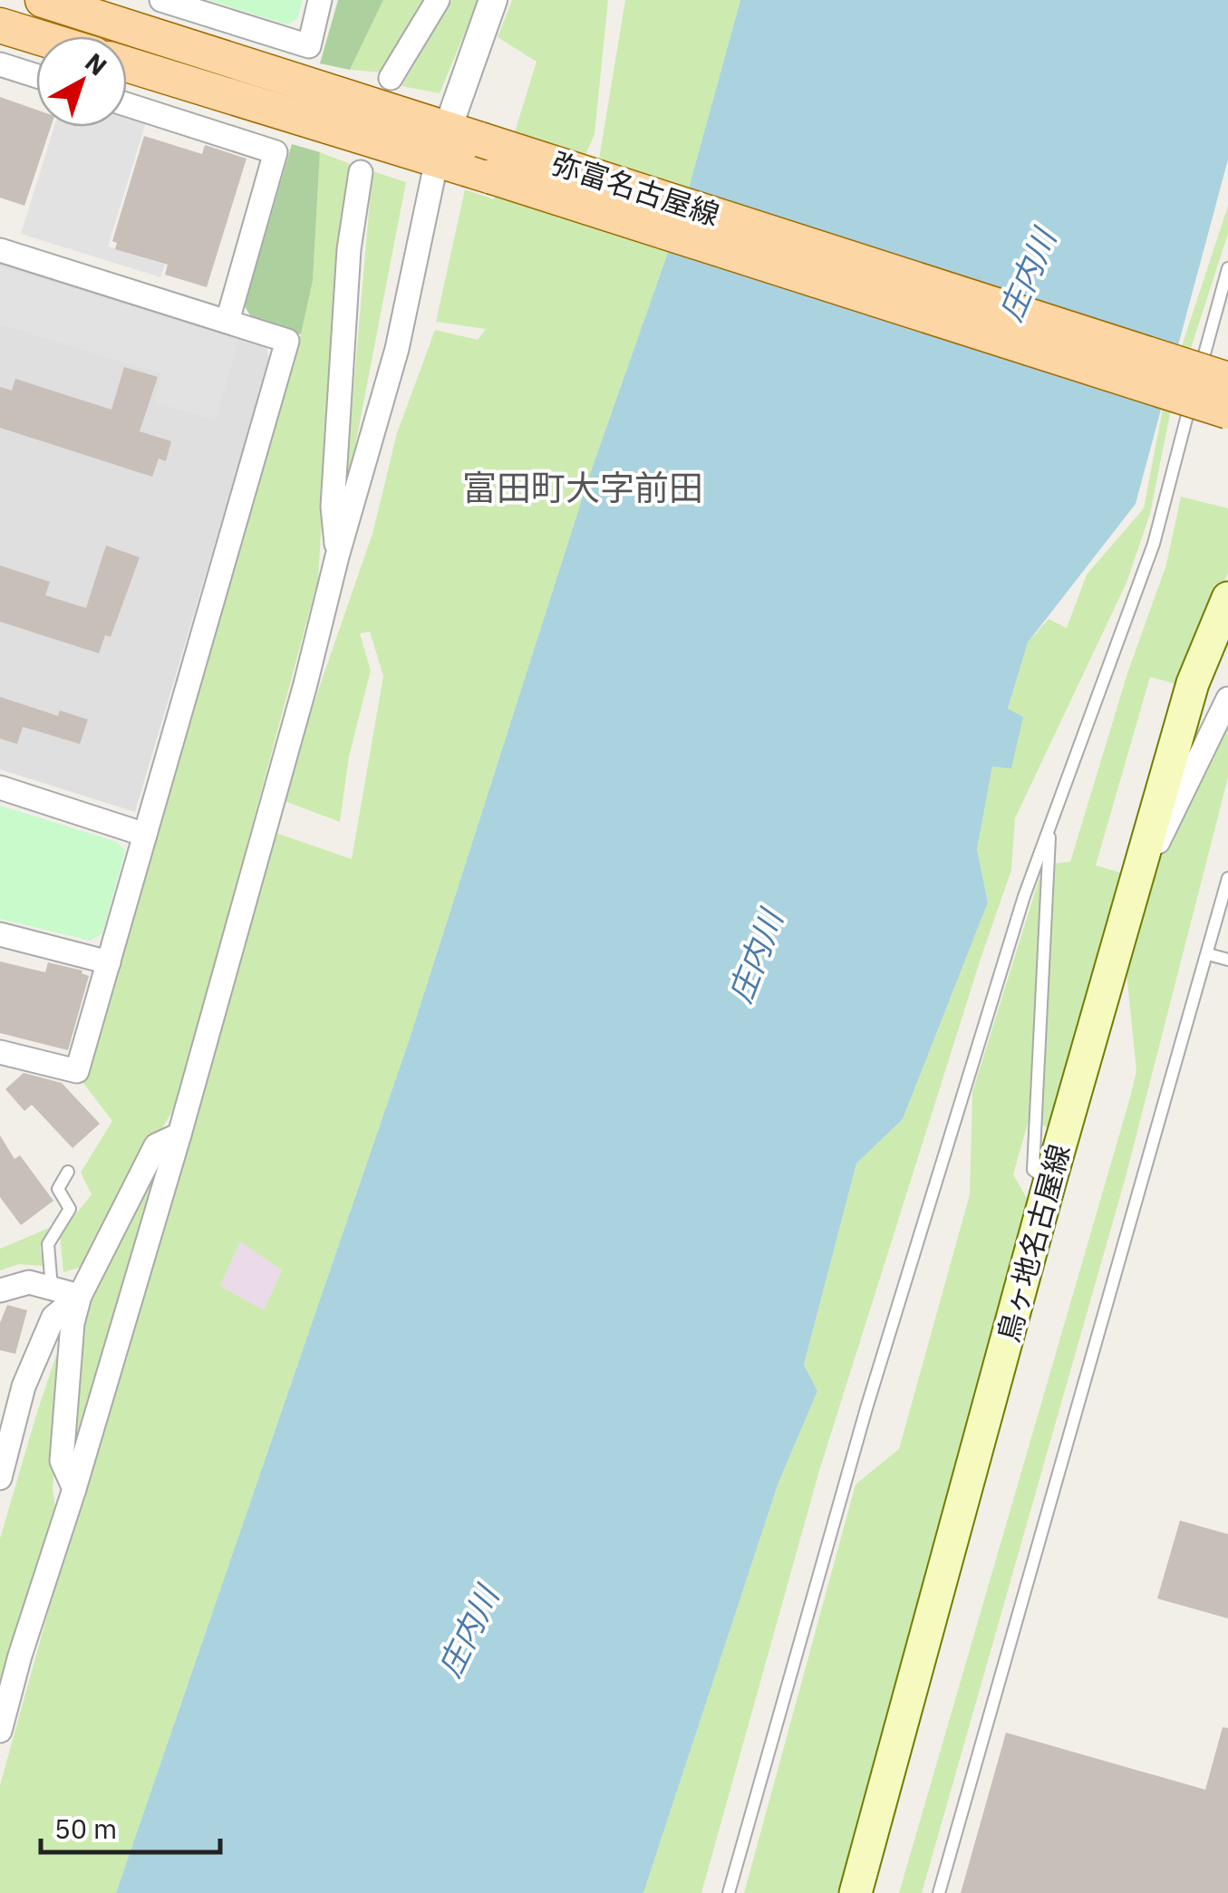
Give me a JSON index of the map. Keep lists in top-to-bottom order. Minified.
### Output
{"streets":{"main road":["弥富名古屋線","鳥ヶ地名古屋線"]},"districts":["富田町大字前田"],"water":["庄内川"],"scale_bar":"50 m","north":"top right"}
